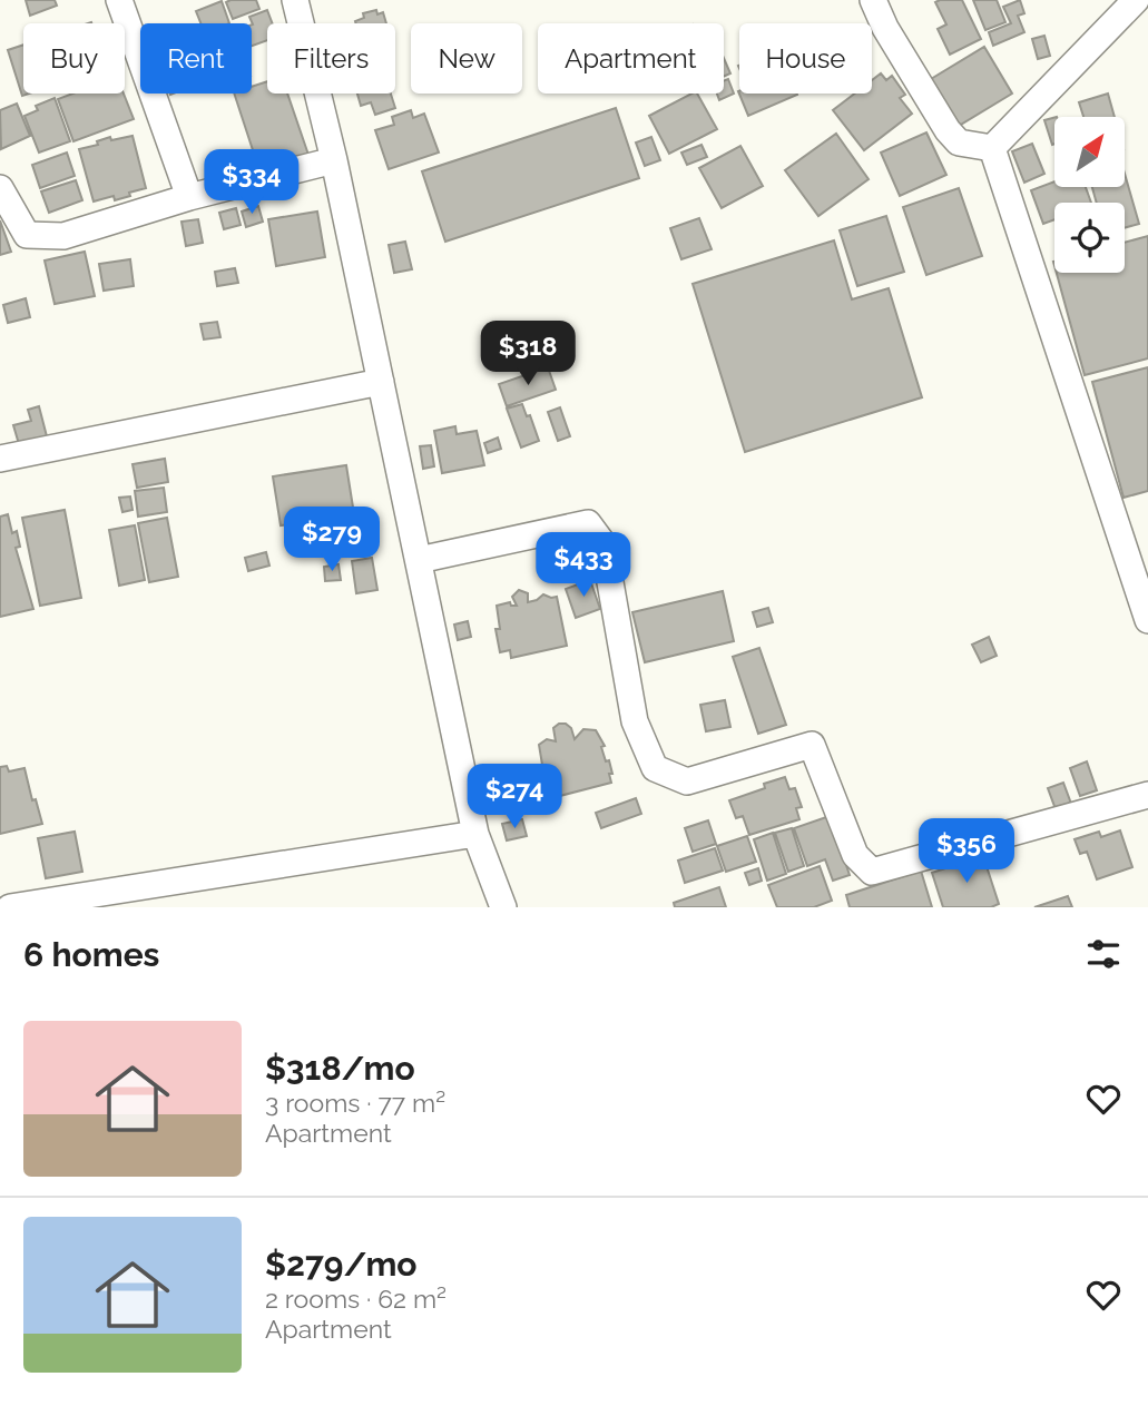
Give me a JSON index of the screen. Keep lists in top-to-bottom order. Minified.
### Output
{"north":"top right","page":{"chip":["Buy","Rent","Filters","New","Apartment","House"],"price":["$334","$318","$279","$433","$274","$356"],"heading":"6 homes","list":[{"name":"$318/mo","note":"3 rooms · 77 m² · Apartment"},{"name":"$279/mo","note":"2 rooms · 62 m² · Apartment"}]}}
